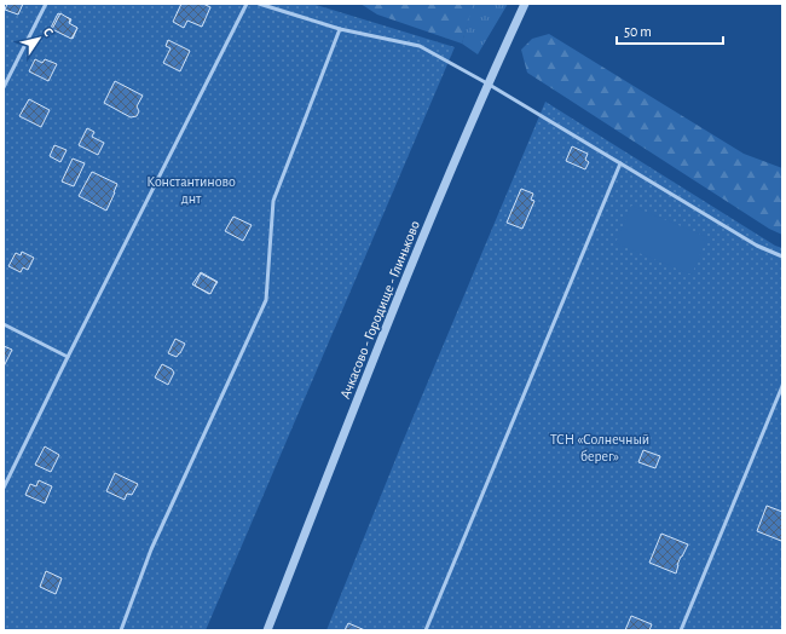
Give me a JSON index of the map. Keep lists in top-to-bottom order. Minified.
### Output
{"streets":{"street":["Ачкасово - Городище - Глиньково"]},"parks":["Константиново днт","ТСН «Солнечный берег»"],"scale_bar":"50 m","north":"top right"}
